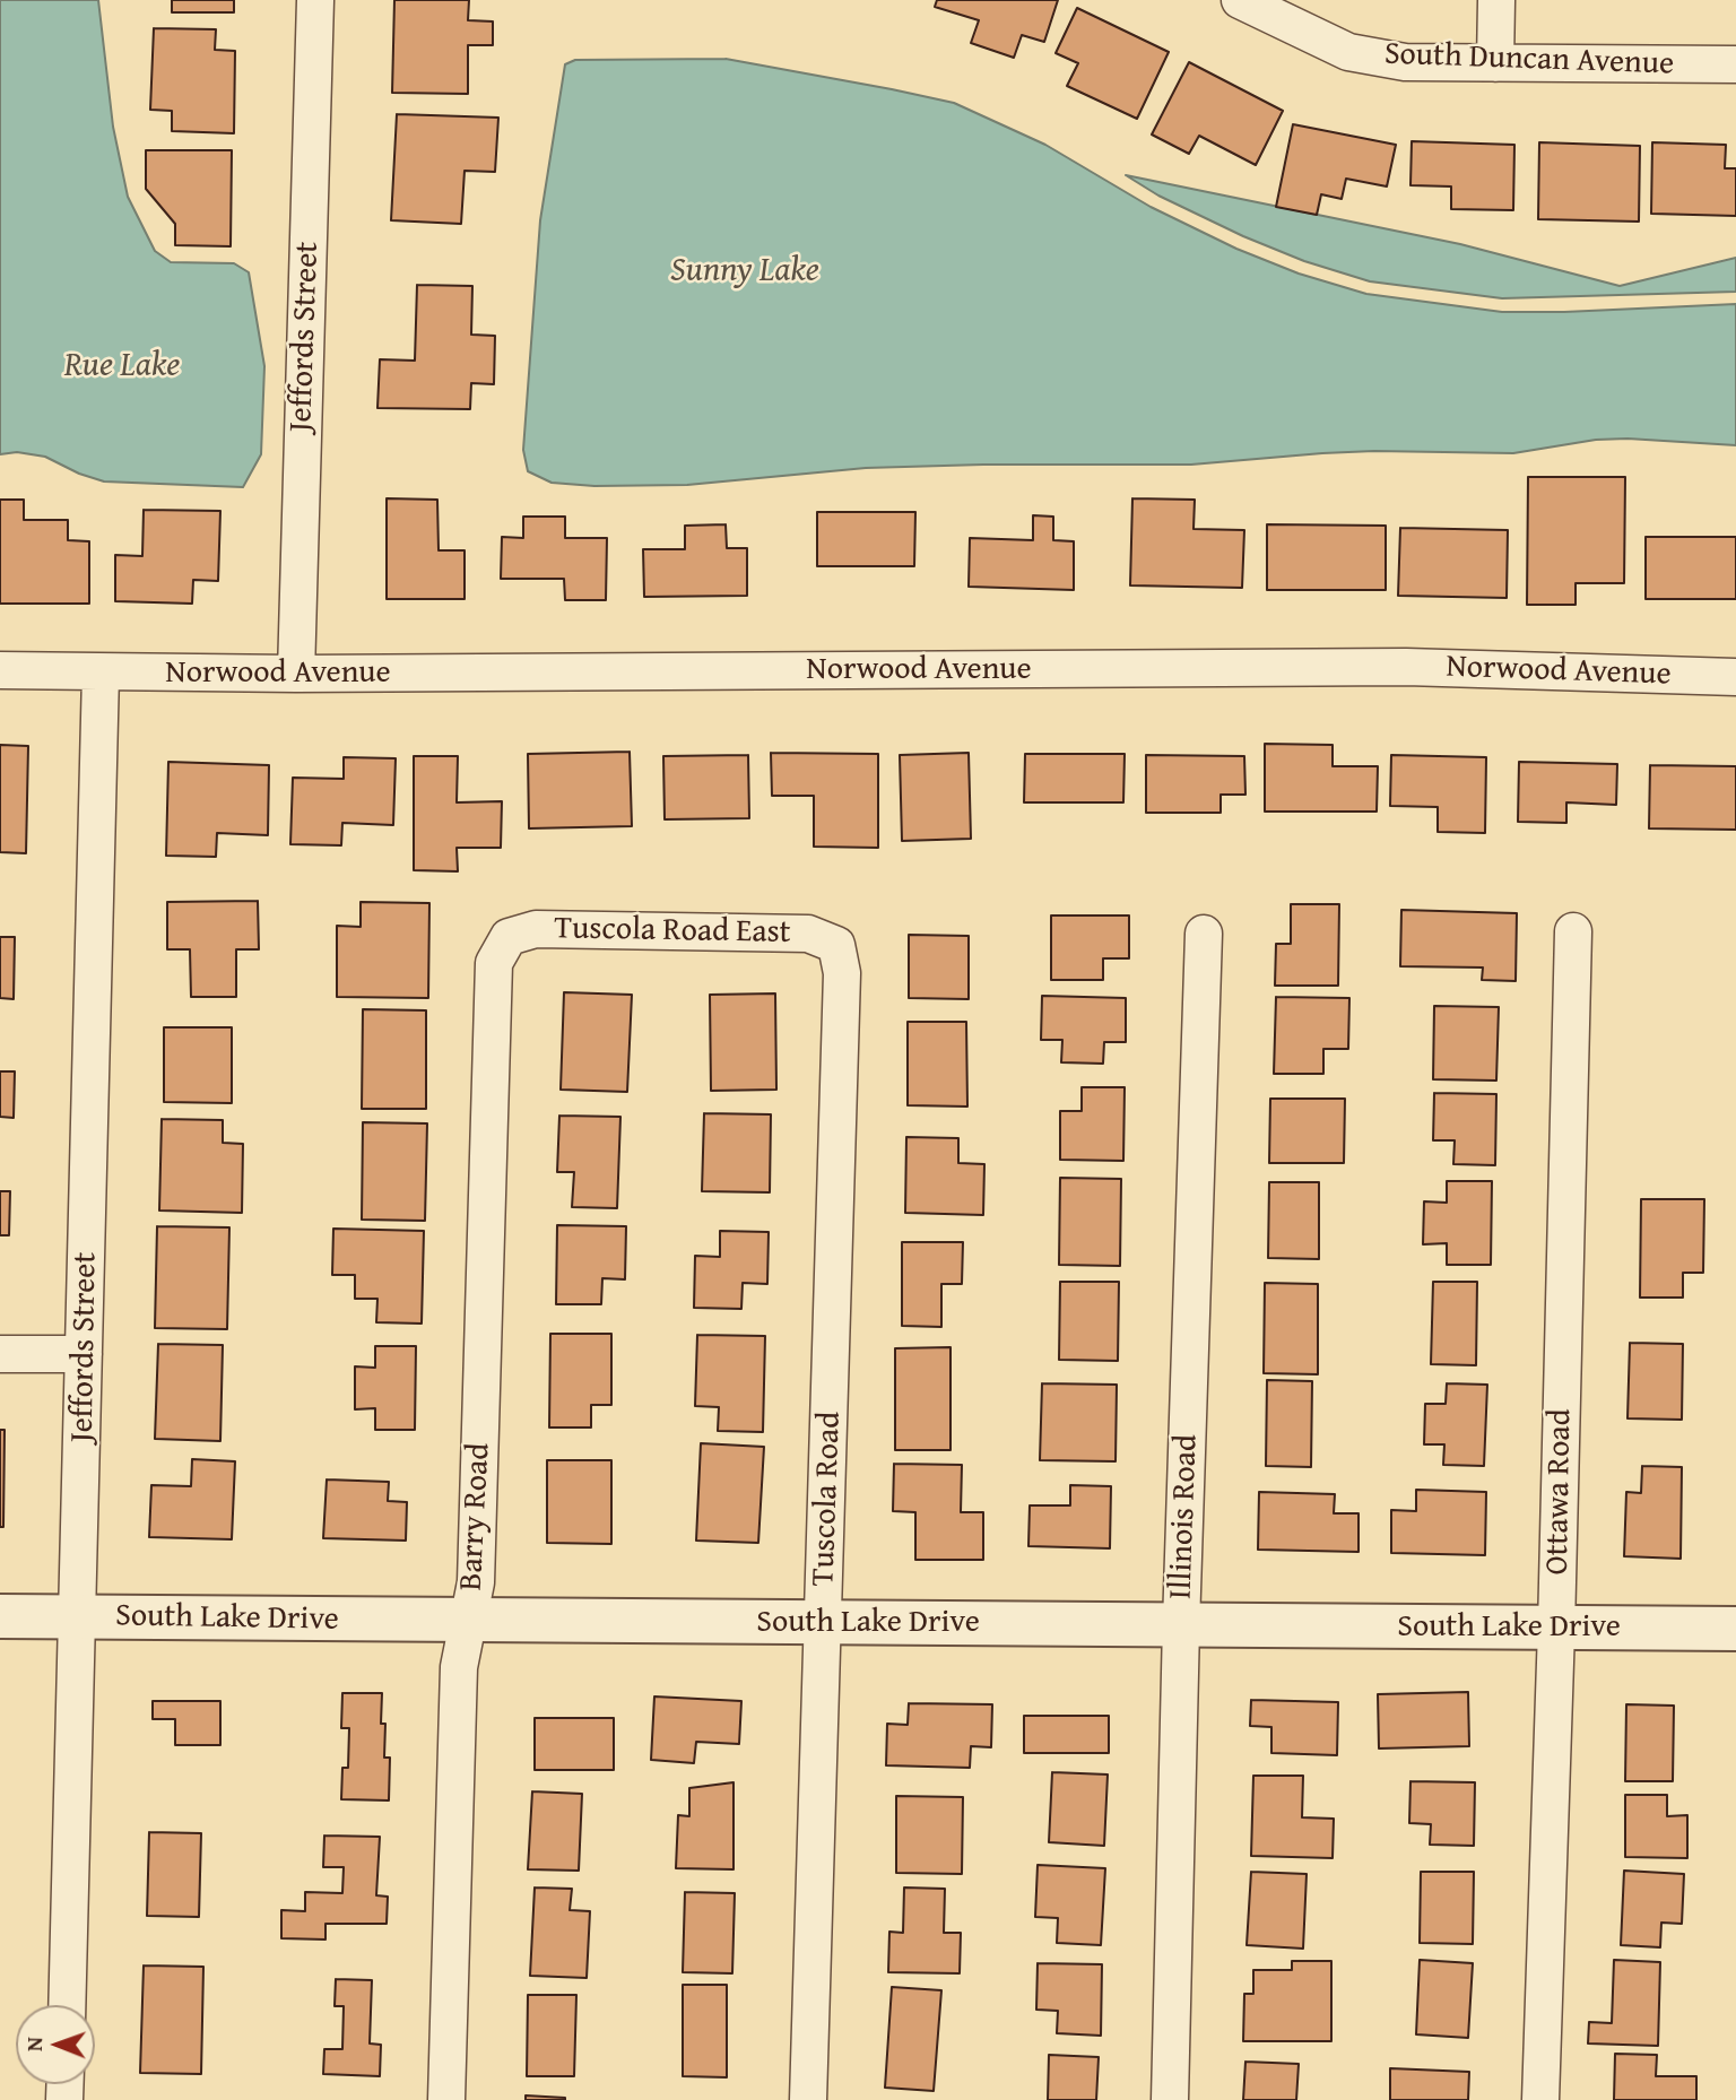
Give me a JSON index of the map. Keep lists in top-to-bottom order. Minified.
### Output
{"streets":{"street":["South Duncan Avenue","Jeffords Street","Norwood Avenue","Tuscola Road East","Ottawa Road","Tuscola Road","Barry Road","Illinois Road","South Lake Drive"]},"crossings":[["Jeffords Street","Norwood Avenue"],["Jeffords Street","South Lake Drive"],["Tuscola Road East","Tuscola Road"],["Tuscola Road East","Barry Road"],["Ottawa Road","South Lake Drive"],["Tuscola Road","South Lake Drive"],["Barry Road","South Lake Drive"],["Illinois Road","South Lake Drive"]],"water":["Sunny Lake","Rue Lake"],"north":"left"}
